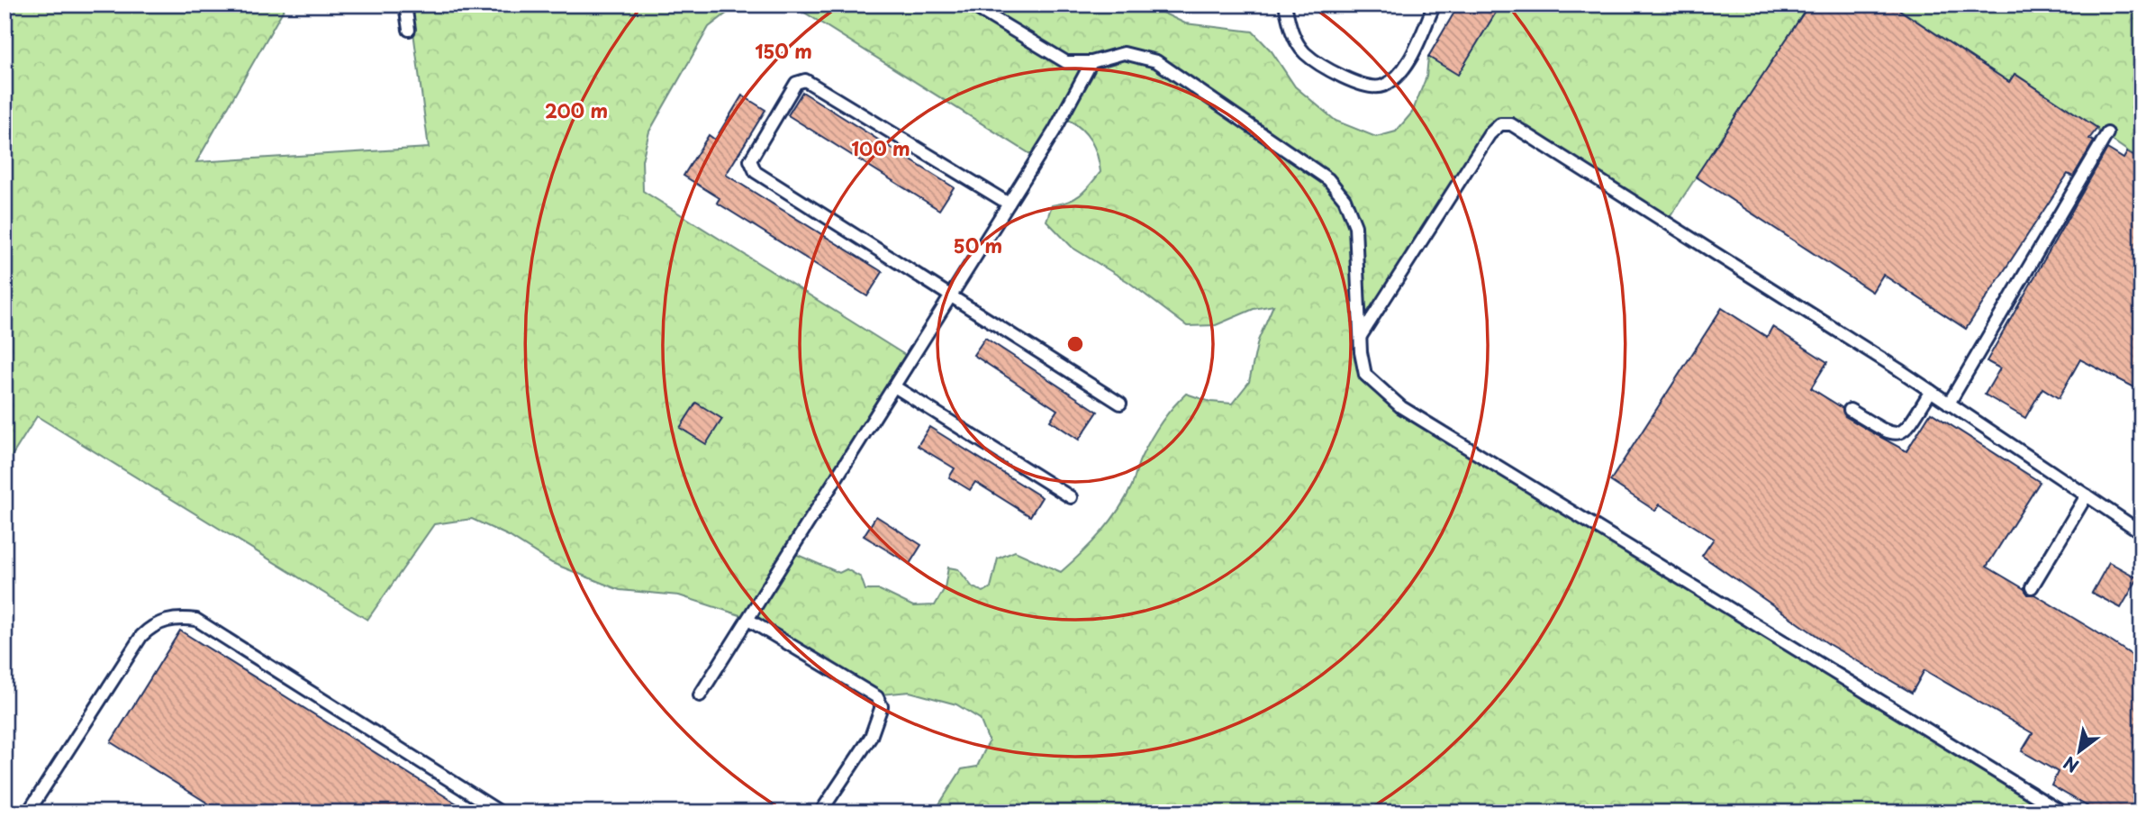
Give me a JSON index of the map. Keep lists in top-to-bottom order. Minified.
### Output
{"north":"bottom left","rings":["150 m","200 m","100 m","50 m"]}
